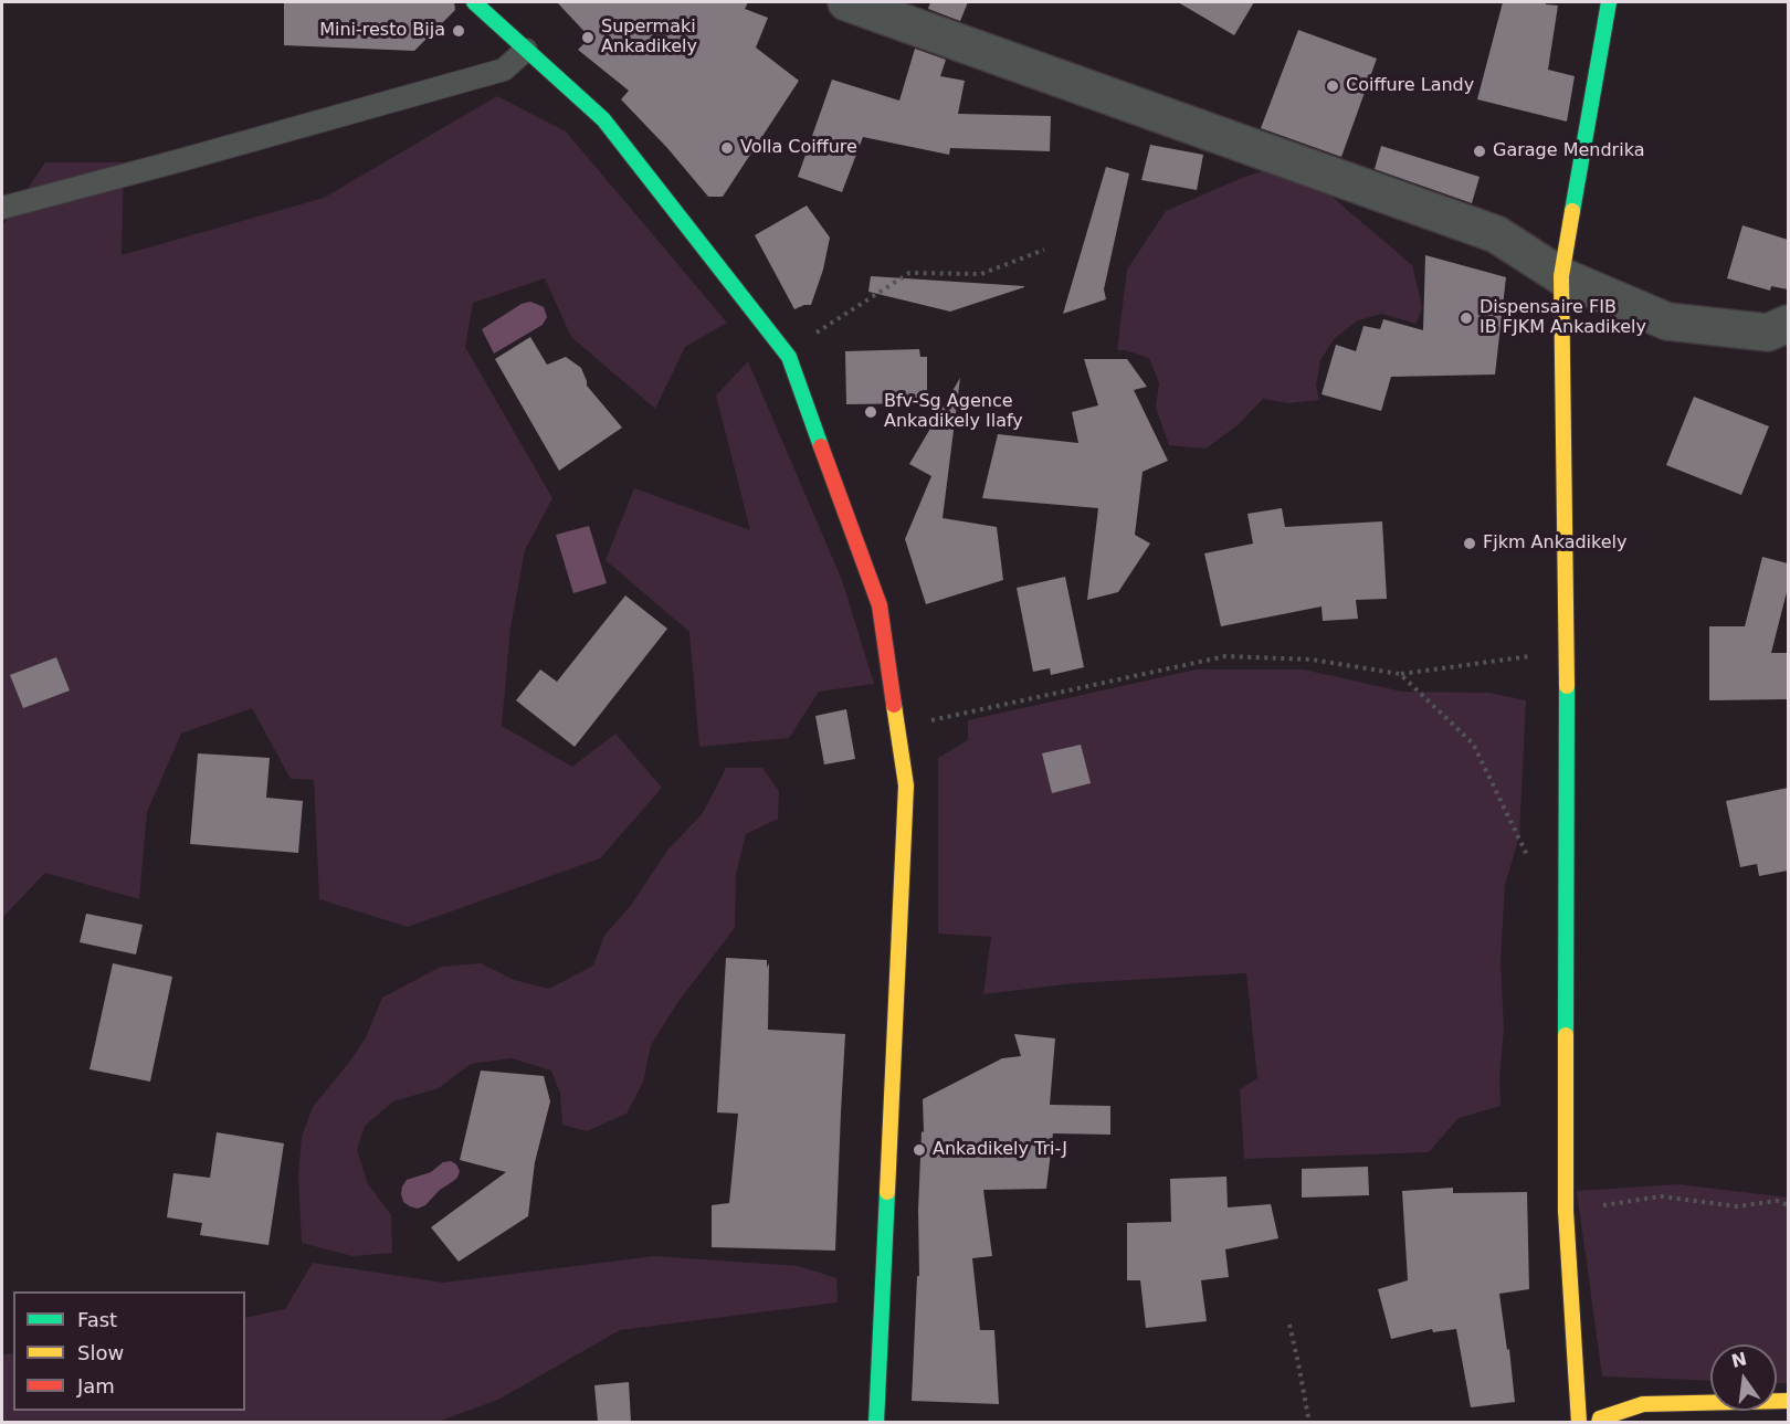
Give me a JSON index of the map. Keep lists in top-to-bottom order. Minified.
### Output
{"places":["Mini-resto Bija","Supermaki Ankadikely","Coiffure Landy","Volla Coiffure","Garage Mendrika","Dispensaire FIB IB FJKM Ankadikely","Bfv-Sg Agence Ankadikely Ilafy","Fjkm Ankadikely","Ankadikely Tri-J"],"legend":["Fast","Slow","Jam"],"north":"top"}
